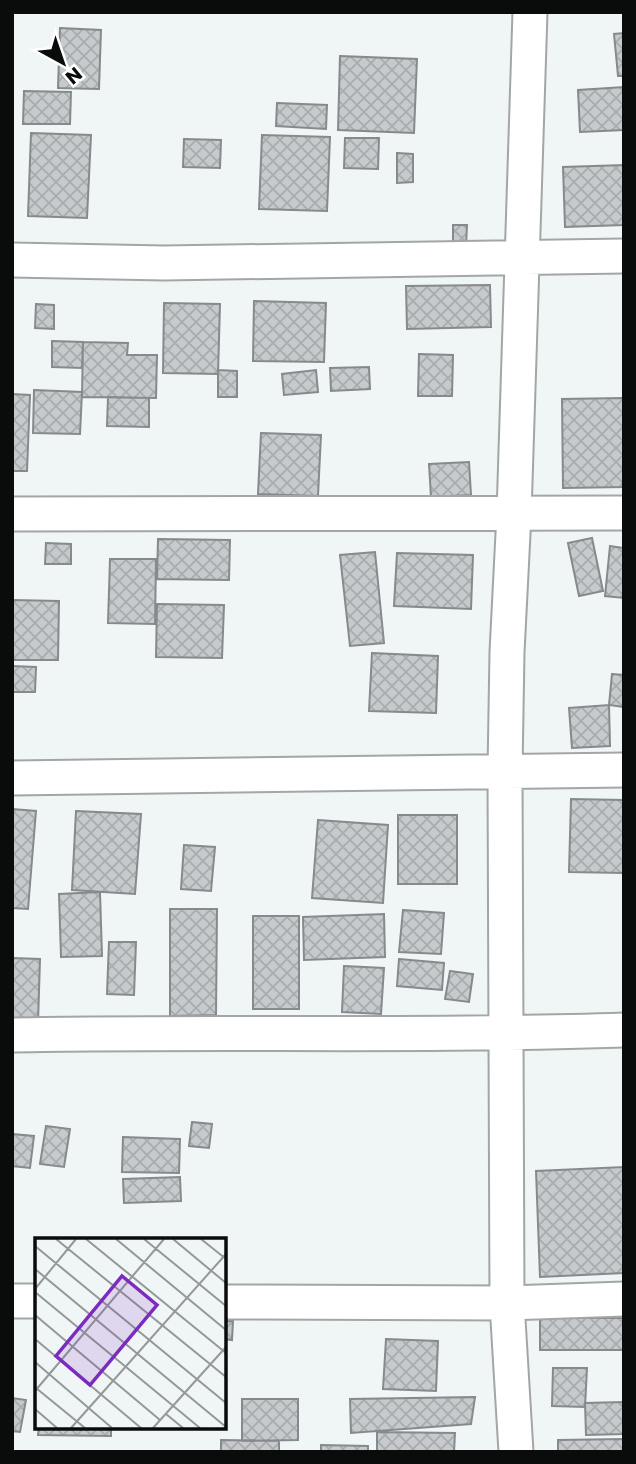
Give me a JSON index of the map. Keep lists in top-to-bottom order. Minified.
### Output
{"north":"bottom right"}
